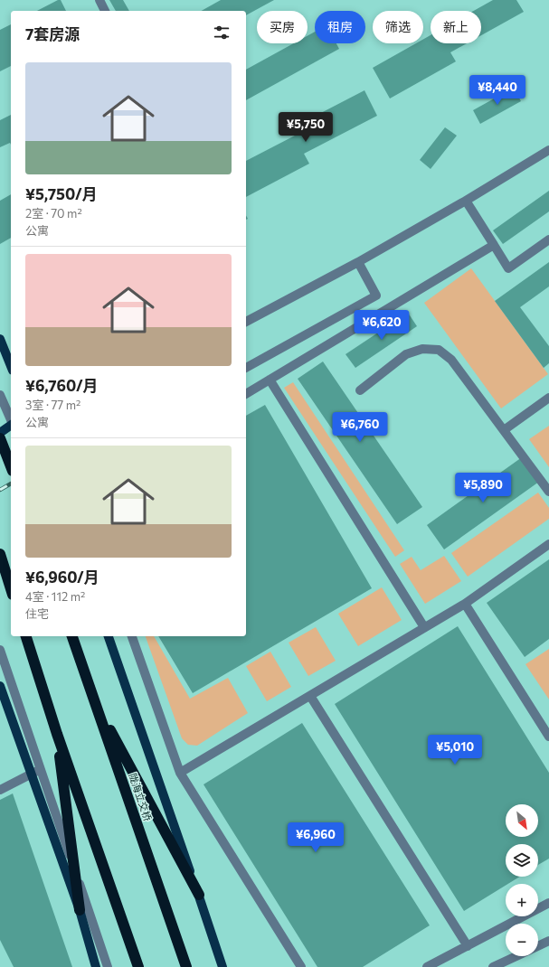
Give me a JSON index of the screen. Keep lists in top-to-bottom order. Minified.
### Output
{"streets":{"highway":["陇海立交桥"]},"north":"bottom right","page":{"chip":["买房","租房","筛选","新上"],"heading":"7套房源","list":[{"name":"¥5,750/月","note":"2室 · 70 m² · 公寓"},{"name":"¥6,760/月","note":"3室 · 77 m² · 公寓"},{"name":"¥6,960/月","note":"4室 · 112 m² · 住宅"}],"price":["¥8,440","¥5,750","¥6,620","¥6,760","¥5,890","¥5,010","¥6,960"],"map_buttons":["+","−"]}}
